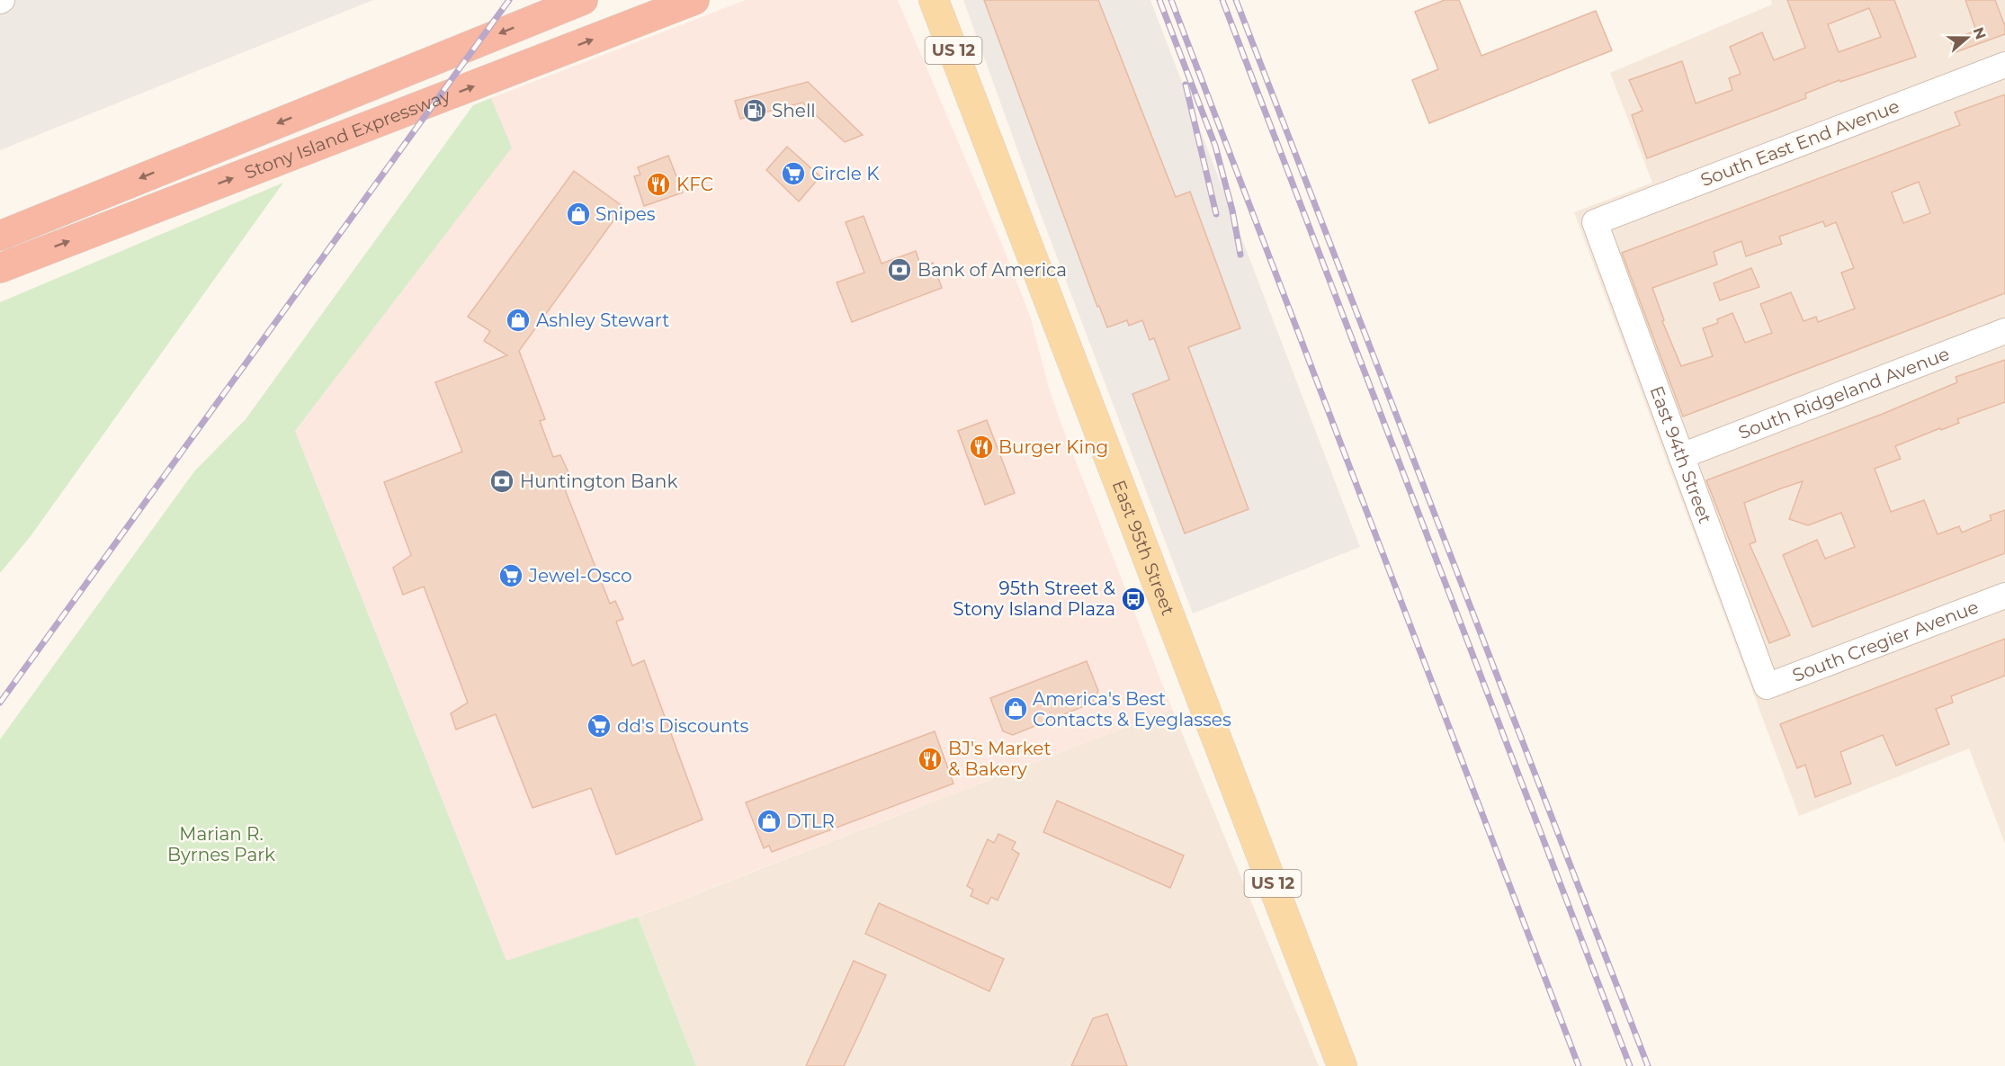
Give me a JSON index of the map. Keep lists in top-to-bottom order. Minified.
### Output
{"streets":{"highway":["Stony Island Expressway"],"main road":["US 12","East 95th Street"],"street":["South East End Avenue","South Ridgeland Avenue","East 94th Street","South Cregier Avenue"]},"crossings":[["South East End Avenue","East 94th Street"],["South Ridgeland Avenue","East 94th Street"],["East 94th Street","South Cregier Avenue"]],"parks":["Marian R. Byrnes Park"],"places":{"fuel station":["Shell"],"supermarket":["Circle K","Jewel-Osco","dd's Discounts"],"restaurant":["KFC","Burger King","BJ's Market & Bakery"],"shop":["Snipes","Ashley Stewart","America's Best Contacts & Eyeglasses","DTLR"],"bank":["Bank of America","Huntington Bank"],"bus stop":["95th Street & Stony Island Plaza"]},"north":"right"}
